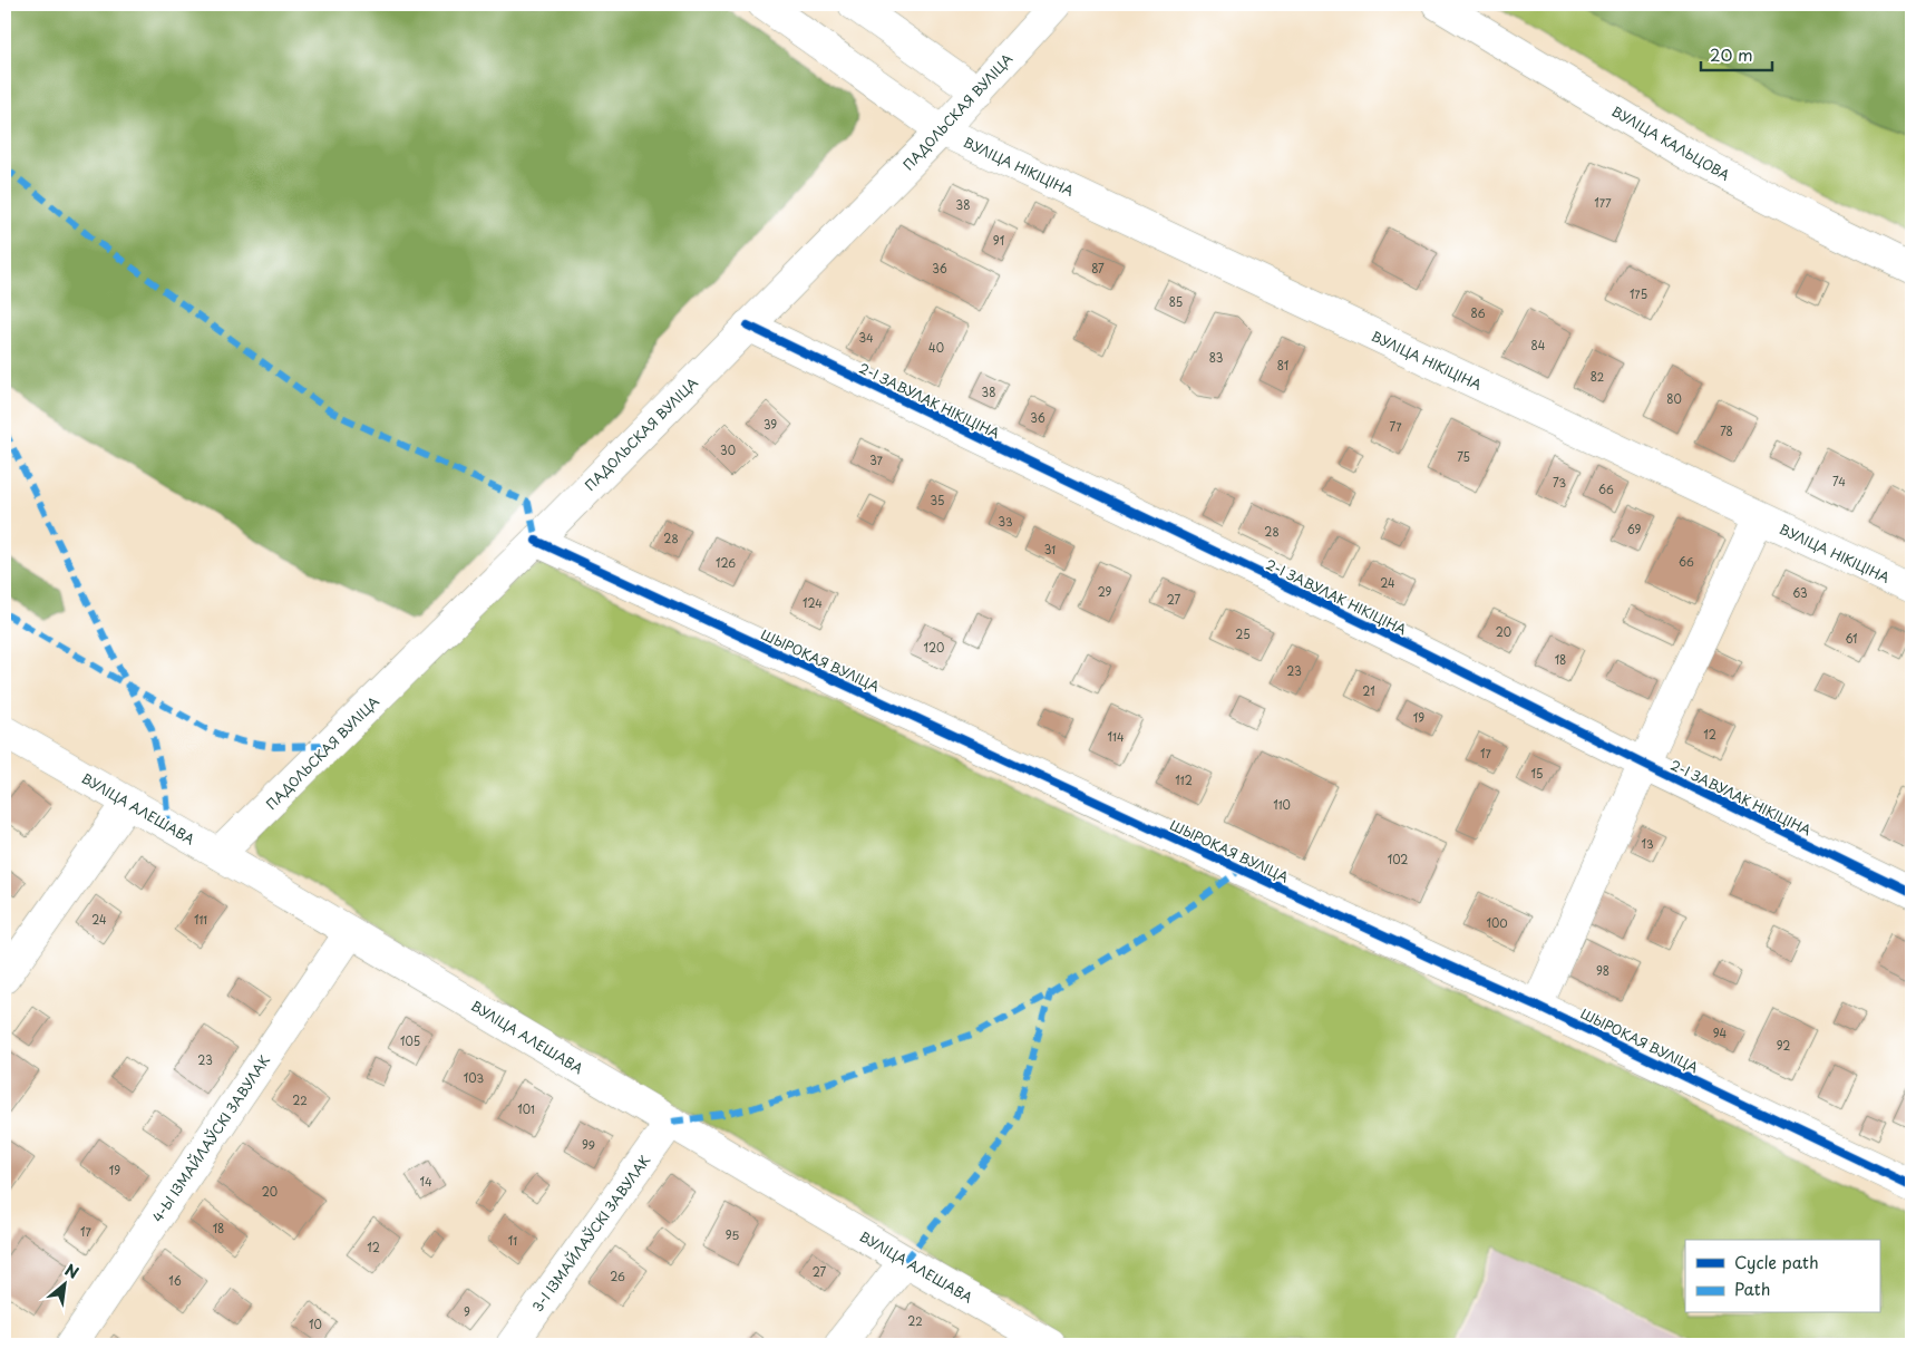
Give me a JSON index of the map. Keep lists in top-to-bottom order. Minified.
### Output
{"streets":{"street":["ПАДОЛЬСКАЯ ВУЛІЦА","ВУЛІЦА КАЛЬЦОВА","ВУЛІЦА НІКІЦІНА","2-І ЗАВУЛАК НІКІЦІНА","ШЫРОКАЯ ВУЛІЦА","ВУЛІЦА АЛЕШАВА","4-Ы ІЗМАЙЛАЎСКІ ЗАВУЛАК","3-І ІЗМАЙЛАЎСКІ ЗАВУЛАК"]},"crossings":[["ПАДОЛЬСКАЯ ВУЛІЦА","ВУЛІЦА НІКІЦІНА"],["ПАДОЛЬСКАЯ ВУЛІЦА","2-І ЗАВУЛАК НІКІЦІНА"],["ПАДОЛЬСКАЯ ВУЛІЦА","ШЫРОКАЯ ВУЛІЦА"],["ПАДОЛЬСКАЯ ВУЛІЦА","ВУЛІЦА АЛЕШАВА"],["ВУЛІЦА АЛЕШАВА","4-Ы ІЗМАЙЛАЎСКІ ЗАВУЛАК"],["ВУЛІЦА АЛЕШАВА","3-І ІЗМАЙЛАЎСКІ ЗАВУЛАК"]],"house_numbers":["177","38","91","36","87","175","85","86","34","84","40","83","81","82","38","80","36","39","77","78","30","75","37","74","73","66","35","33","69","28","28","31","66","126","24","29","63","27","124","20","25","61","120","18","23","21","19","12","114","17","15","112","110","13","102","24","111","100","98","94","105","92","23","103","22","101","99","19","14","20","18","17","95","11","12","27","26","16","9","22","10"],"legend":["Cycle path","Path"],"scale_bar":"20 m","north":"top right"}
